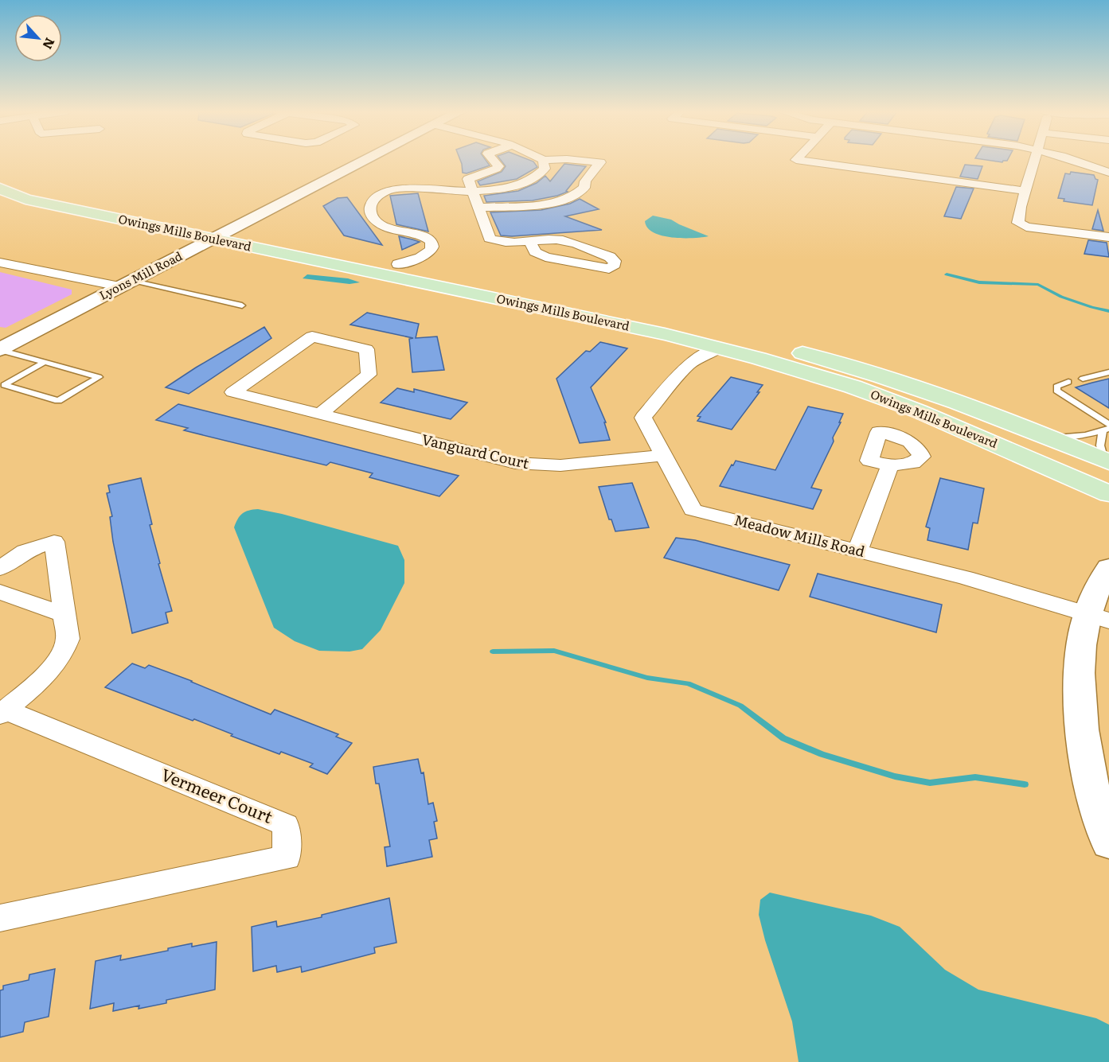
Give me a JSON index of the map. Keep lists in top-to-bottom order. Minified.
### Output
{"streets":{"main road":["Owings Mills Boulevard","Lyons Mill Road"],"street":["Vanguard Court","Meadow Mills Road","Vermeer Court"]},"crossings":[["Owings Mills Boulevard","Lyons Mill Road"],["Owings Mills Boulevard","Meadow Mills Road"],["Vanguard Court","Meadow Mills Road"]],"north":"bottom right"}
